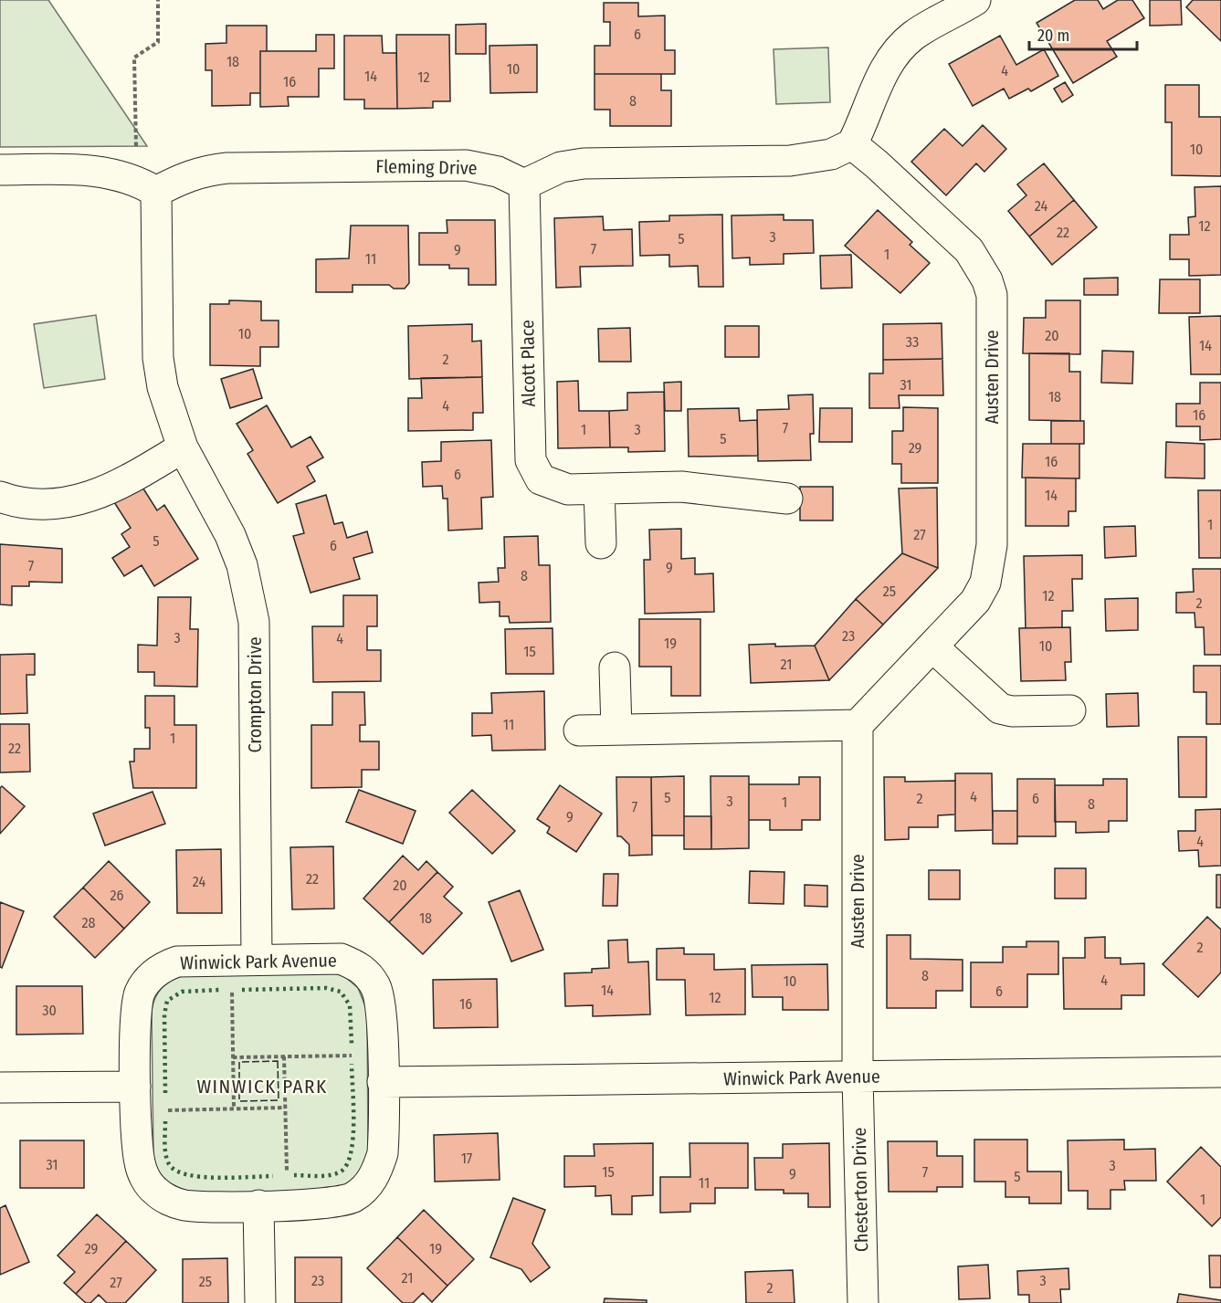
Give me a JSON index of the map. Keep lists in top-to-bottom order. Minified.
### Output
{"streets":{"street":["Fleming Drive","Alcott Place","Austen Drive","Crompton Drive","Winwick Park Avenue","Chesterton Drive"]},"crossings":[["Fleming Drive","Alcott Place"],["Fleming Drive","Crompton Drive"],["Austen Drive","Winwick Park Avenue"],["Austen Drive","Chesterton Drive"],["Crompton Drive","Winwick Park Avenue"],["Winwick Park Avenue","Chesterton Drive"]],"districts":["WINWICK PARK"],"house_numbers":["6","18","10","4","14","12","16","8","10","24","12","22","3","5","7","9","1","11","10","20","33","14","2","31","18","4","16","7","1","3","5","29","16","6","14","1","27","5","6","7","9","8","25","12","2","23","3","4","19","10","15","21","11","1","22","4","5","2","6","3","1","8","7","9","4","22","24","20","26","18","28","2","8","4","10","14","6","12","16","30","17","31","3","15","7","9","5","11","1","29","19","21","23","3","25","27","2"],"scale_bar":"20 m"}
